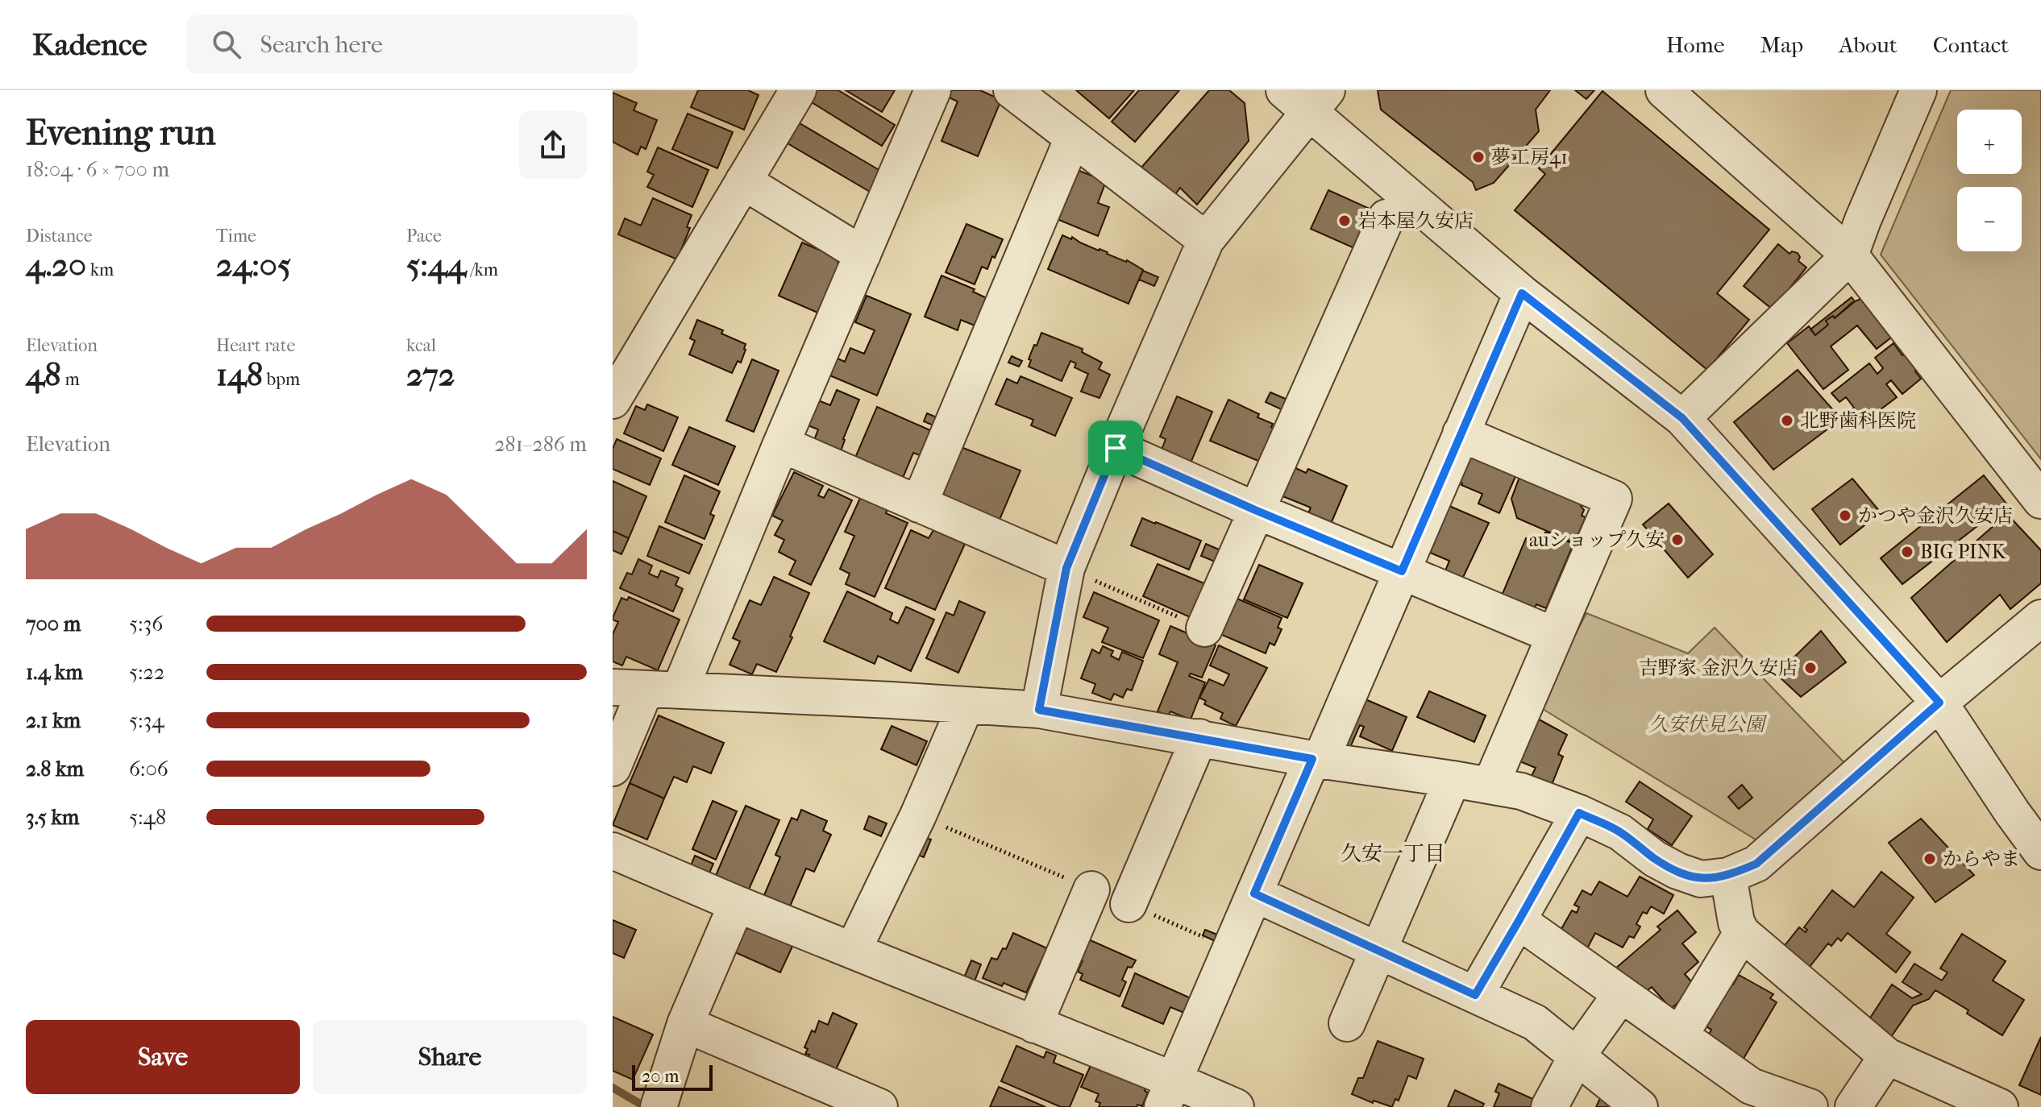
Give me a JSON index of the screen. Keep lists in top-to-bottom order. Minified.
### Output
{"districts":["久安一丁目"],"parks":["久安伏見公園"],"places":["夢工房41","岩本屋久安店","北野歯科医院","かつや金沢久安店","auショップ久安","BIG PINK","吉野家 金沢久安店","からやま"],"scale_bar":"20 m","page":{"header":"Kadence","search":"Search here","nav":["Home","Map","About","Contact"],"heading":["Evening run","18:04 · 6 × 700 m"],"map_buttons":["+","−"],"stats":[["Distance","4.20 km"],["Time","24:05"],["Pace","5:44 /km"],["Elevation","48 m"],["Heart rate","148 bpm"],["kcal","272"]],"chart":["Elevation","281–286 m"],"list":[{"name":"700 m","note":"5:36"},{"name":"1.4 km","note":"5:22"},{"name":"2.1 km","note":"5:34"},{"name":"2.8 km","note":"6:06"},{"name":"3.5 km","note":"5:48"}],"buttons":["Save","Share"],"scale":"20 m"}}
